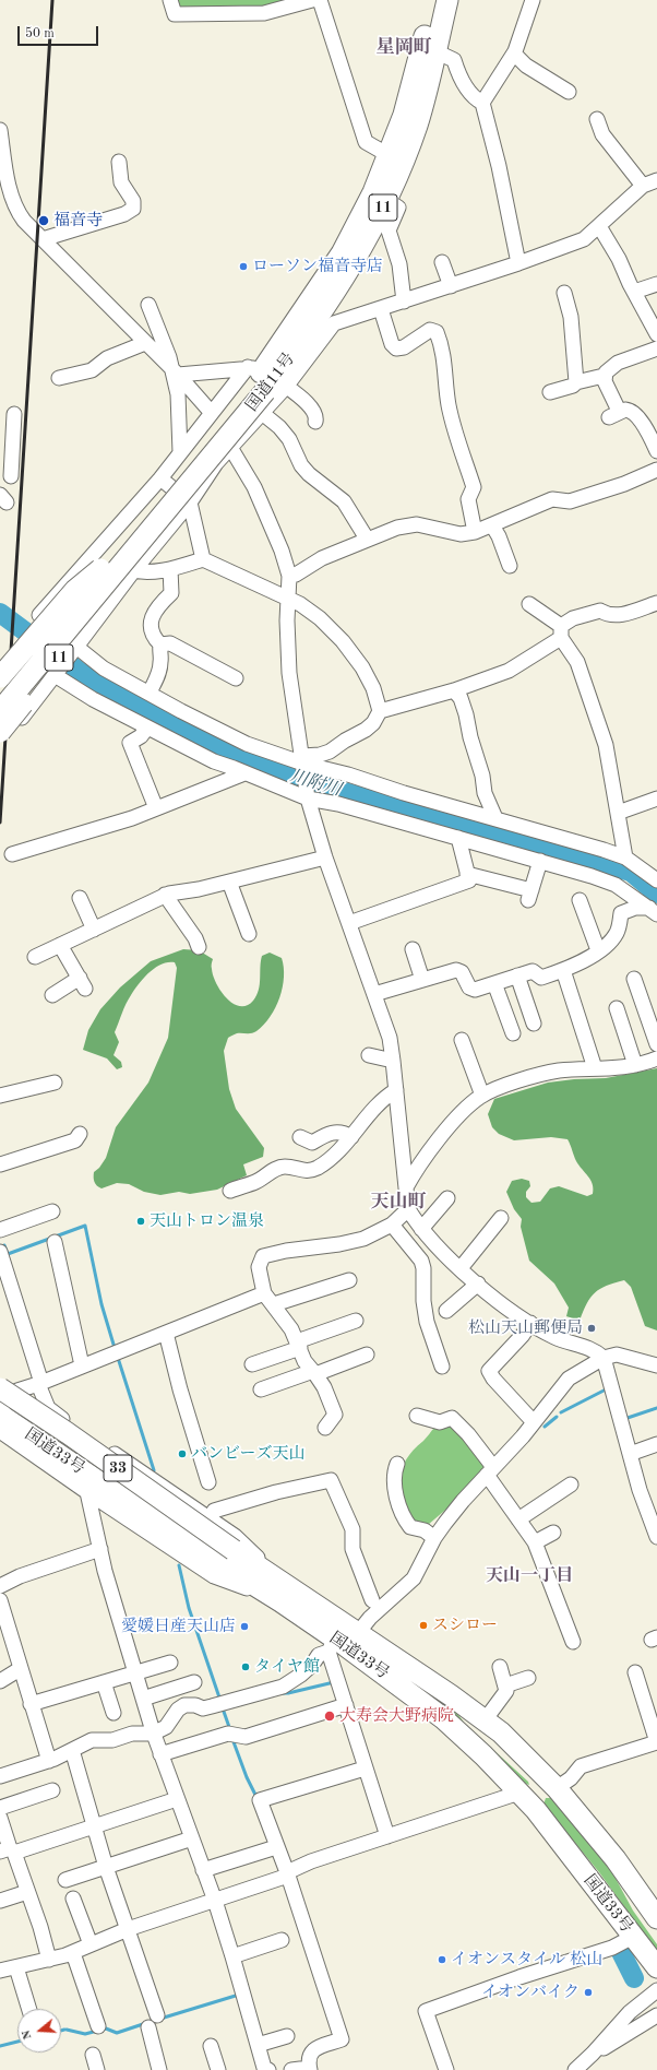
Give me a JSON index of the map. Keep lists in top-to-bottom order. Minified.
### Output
{"streets":{"highway":["11","国道11号","国道33号","33"]},"crossings":[["11","国道11号"]],"districts":["星岡町","天山町","天山一丁目"],"water":["川附川"],"places":["福音寺","ローソン福音寺店","天山トロン温泉","松山天山郵便局","バンビーズ天山","スシロー","愛媛日産天山店","タイヤ館","大寿会大野病院","イオンスタイル 松山","イオンバイク"],"scale_bar":"50 m","north":"left"}
